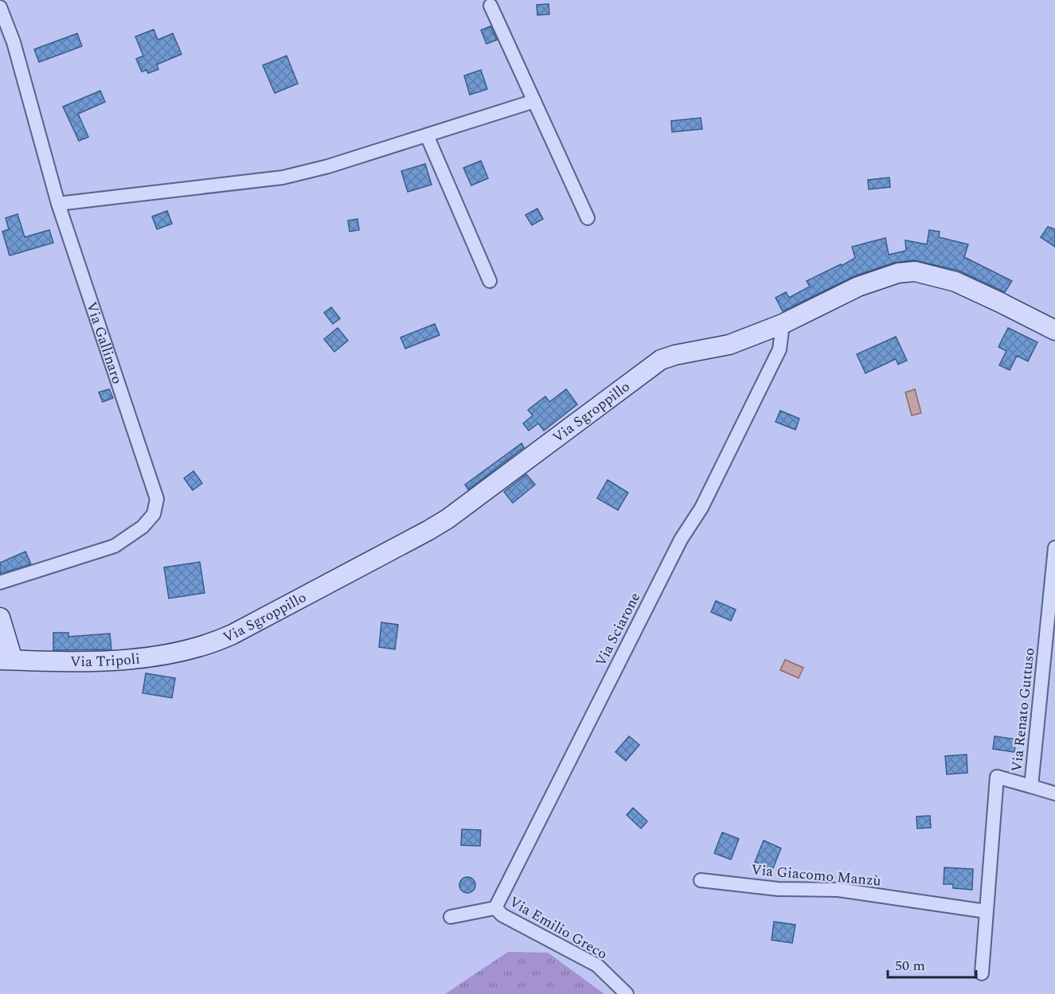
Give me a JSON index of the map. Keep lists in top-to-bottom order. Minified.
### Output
{"streets":{"main road":["Via Sgroppillo","Via Tripoli"],"street":["Via Gallinaro","Via Sciarone","Via Renato Guttuso","Via Giacomo Manzù","Via Emilio Greco"]},"crossings":[["Via Sgroppillo","Via Sciarone"],["Via Sgroppillo","Via Tripoli"],["Via Sciarone","Via Emilio Greco"],["Via Renato Guttuso","Via Giacomo Manzù"]],"scale_bar":"50 m"}
